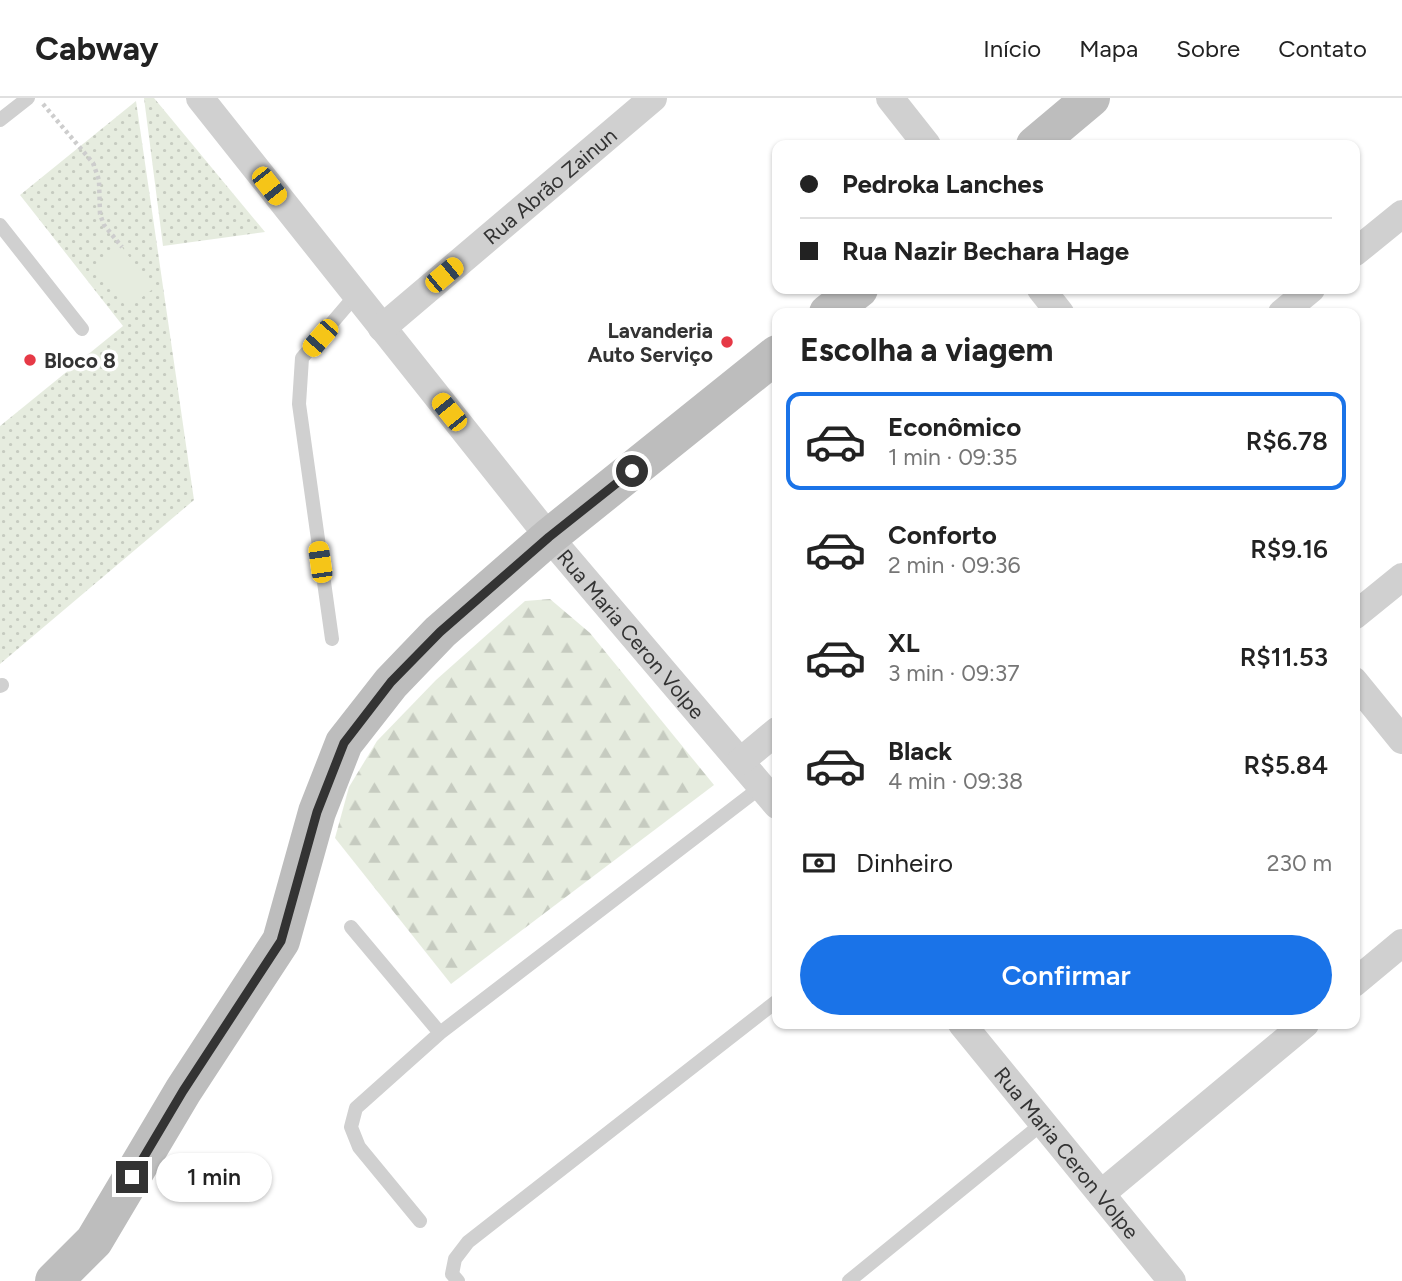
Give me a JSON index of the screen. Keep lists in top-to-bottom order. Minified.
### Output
{"streets":{"street":["Rua Abrão Zainun","Rua Maria Ceron Volpe"]},"crossings":[["Rua Abrão Zainun","Rua Maria Ceron Volpe"]],"places":["Lavanderia Auto Serviço","Bloco 8"],"page":{"header":"Cabway","nav":["Início","Mapa","Sobre","Contato"],"banner":["Pedroka Lanches","Rua Nazir Bechara Hage"],"heading":"Escolha a viagem","list":[{"name":"Econômico","note":"1 min · 09:35","value":"R$6.78"},{"name":"Conforto","note":"2 min · 09:36","value":"R$9.16"},{"name":"XL","note":"3 min · 09:37","value":"R$11.53"},{"name":"Black","note":"4 min · 09:38","value":"R$5.84"}],"pay":["Dinheiro","230 m"],"buttons":"Confirmar","bubble":"1 min"}}
